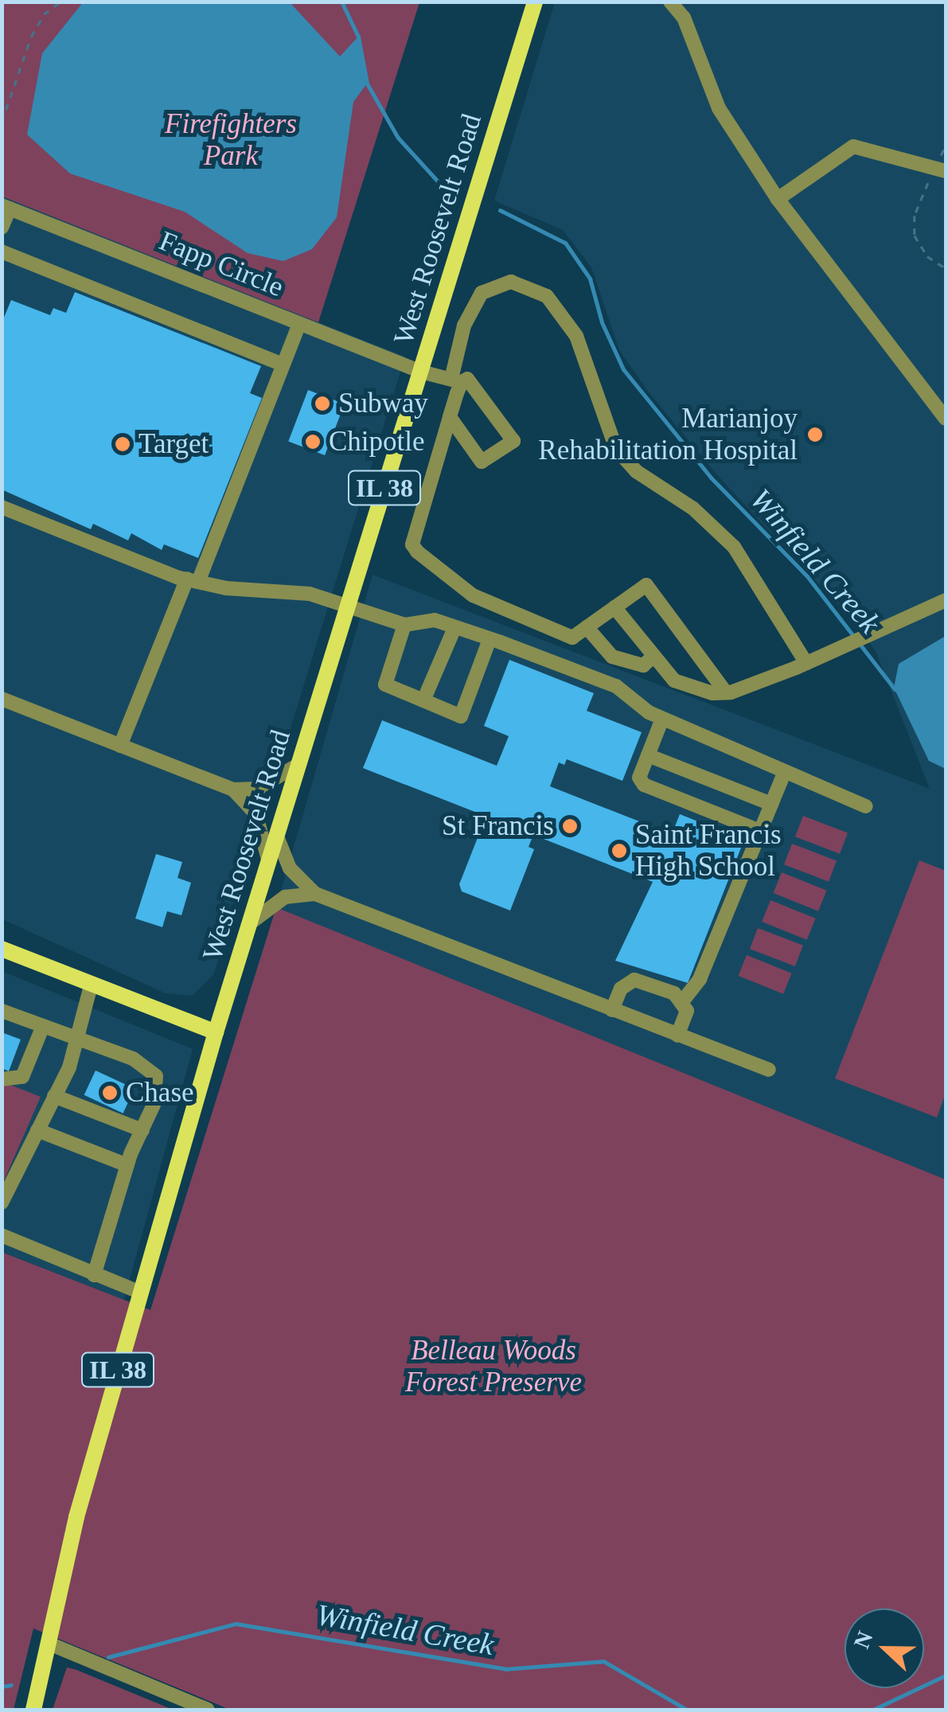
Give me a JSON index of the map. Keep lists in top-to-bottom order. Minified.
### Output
{"streets":{"main road":["West Roosevelt Road","IL 38"],"street":["Fapp Circle"]},"crossings":[["West Roosevelt Road","Fapp Circle"]],"water":["Winfield Creek"],"parks":["Firefighters Park","Belleau Woods Forest Preserve"],"places":["Subway","Marianjoy Rehabilitation Hospital","Chipotle","Target","St Francis","Saint Francis High School","Chase"],"north":"left"}
